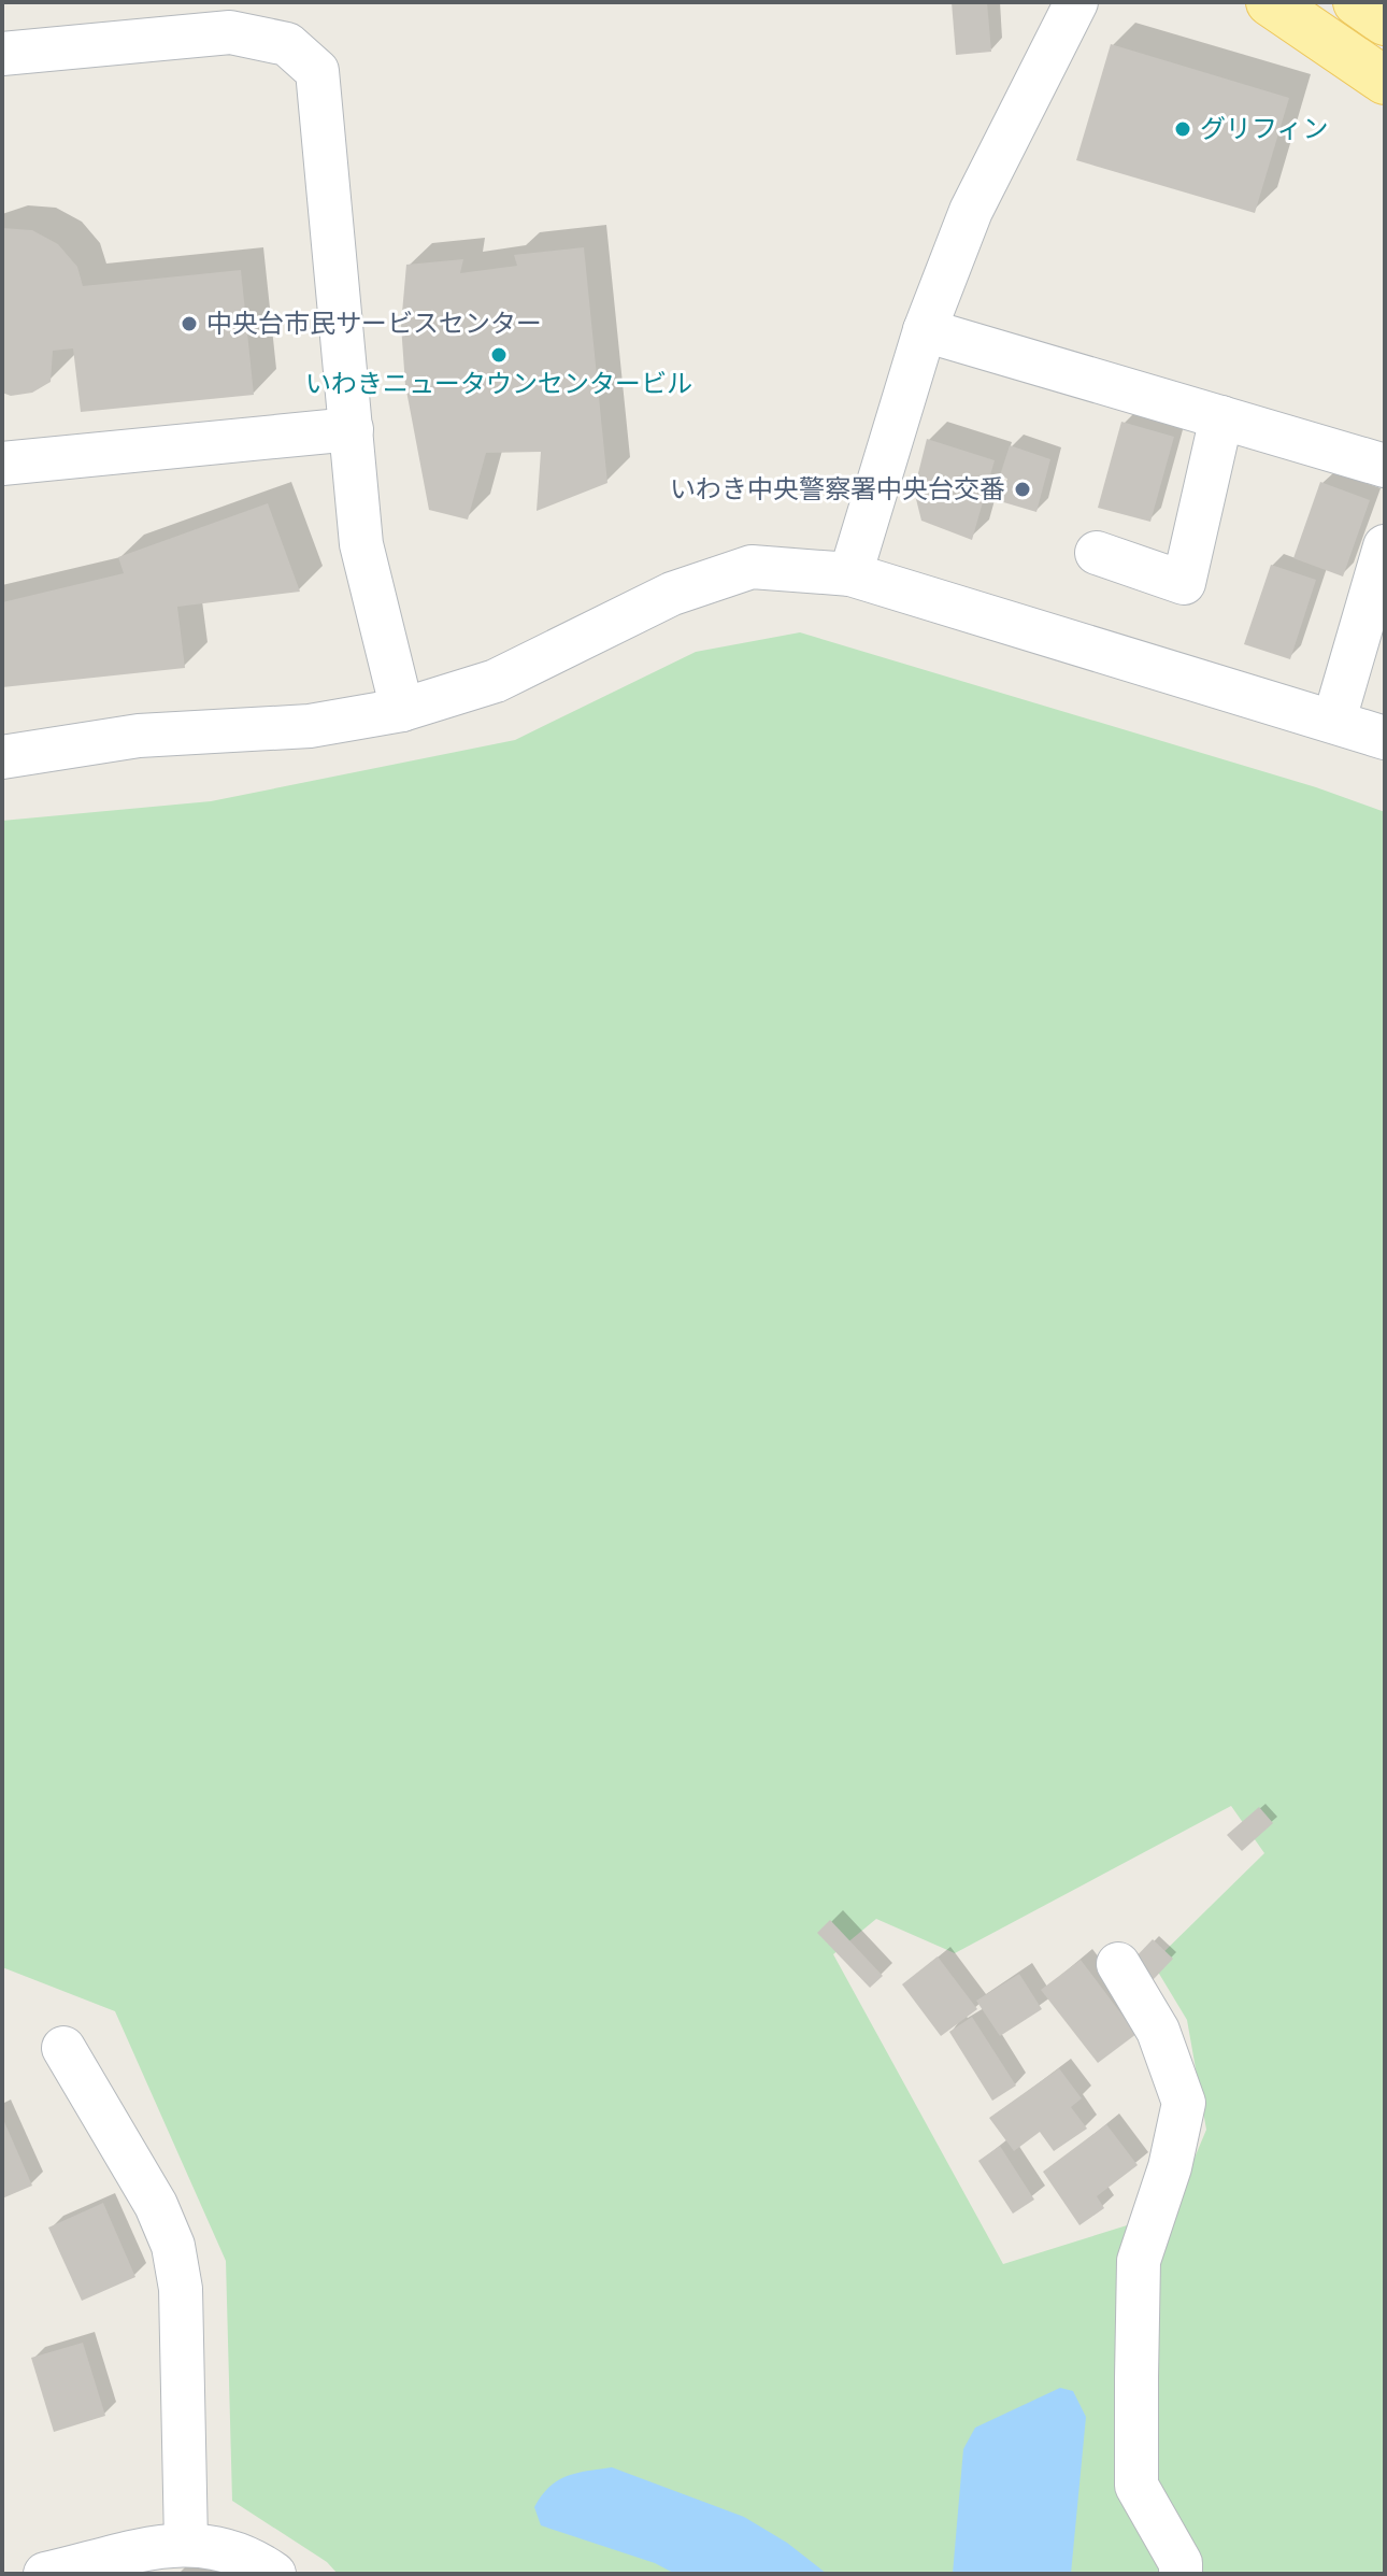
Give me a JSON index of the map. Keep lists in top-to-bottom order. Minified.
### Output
{"places":["グリフィン","中央台市民サービスセンター","いわきニュータウンセンタービル","いわき中央警察署中央台交番"]}
